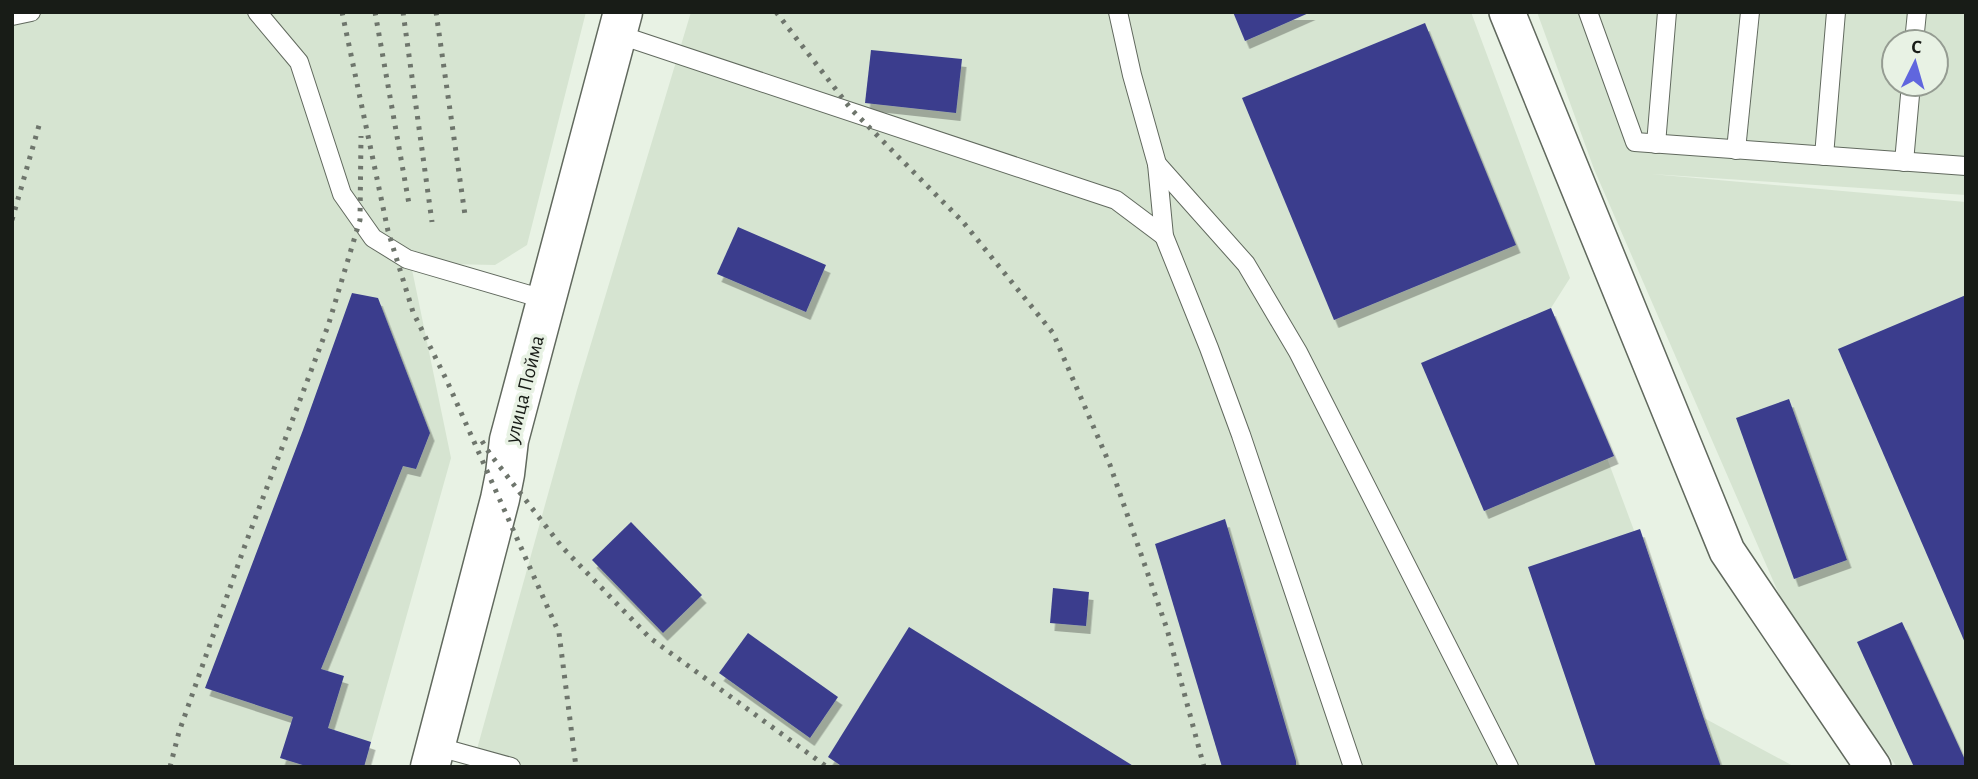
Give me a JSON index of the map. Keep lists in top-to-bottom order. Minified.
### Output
{"streets":{"main road":["улица Пойма"]},"north":"top"}
